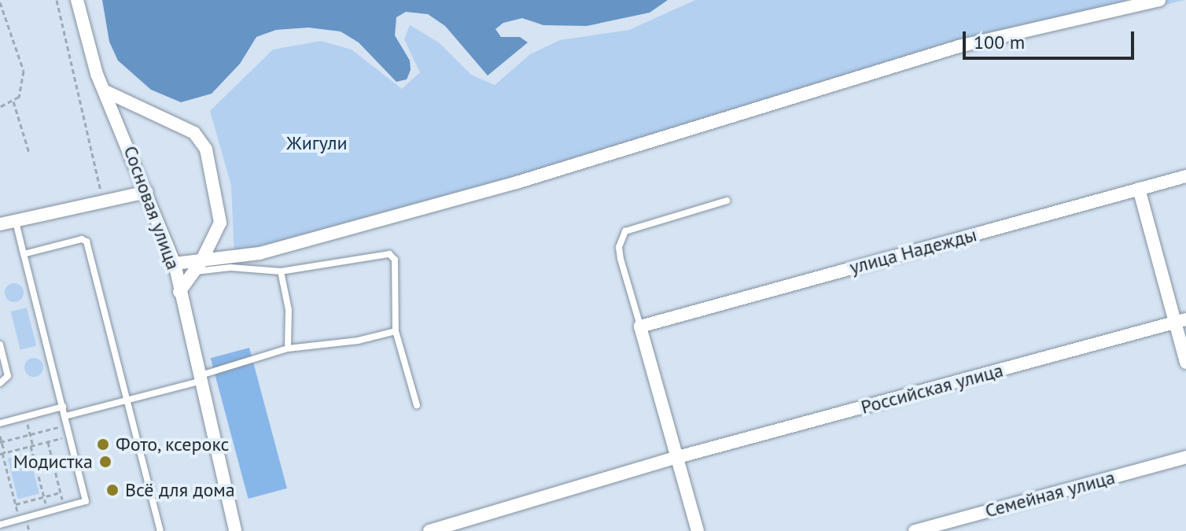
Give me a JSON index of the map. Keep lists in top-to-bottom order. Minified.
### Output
{"streets":{"street":["Сосновая улица","улица Надежды","Российская улица","Семейная улица"]},"parks":["Жигули"],"places":["Фото, ксерокс","Модистка","Всё для дома"],"scale_bar":"100 m"}
